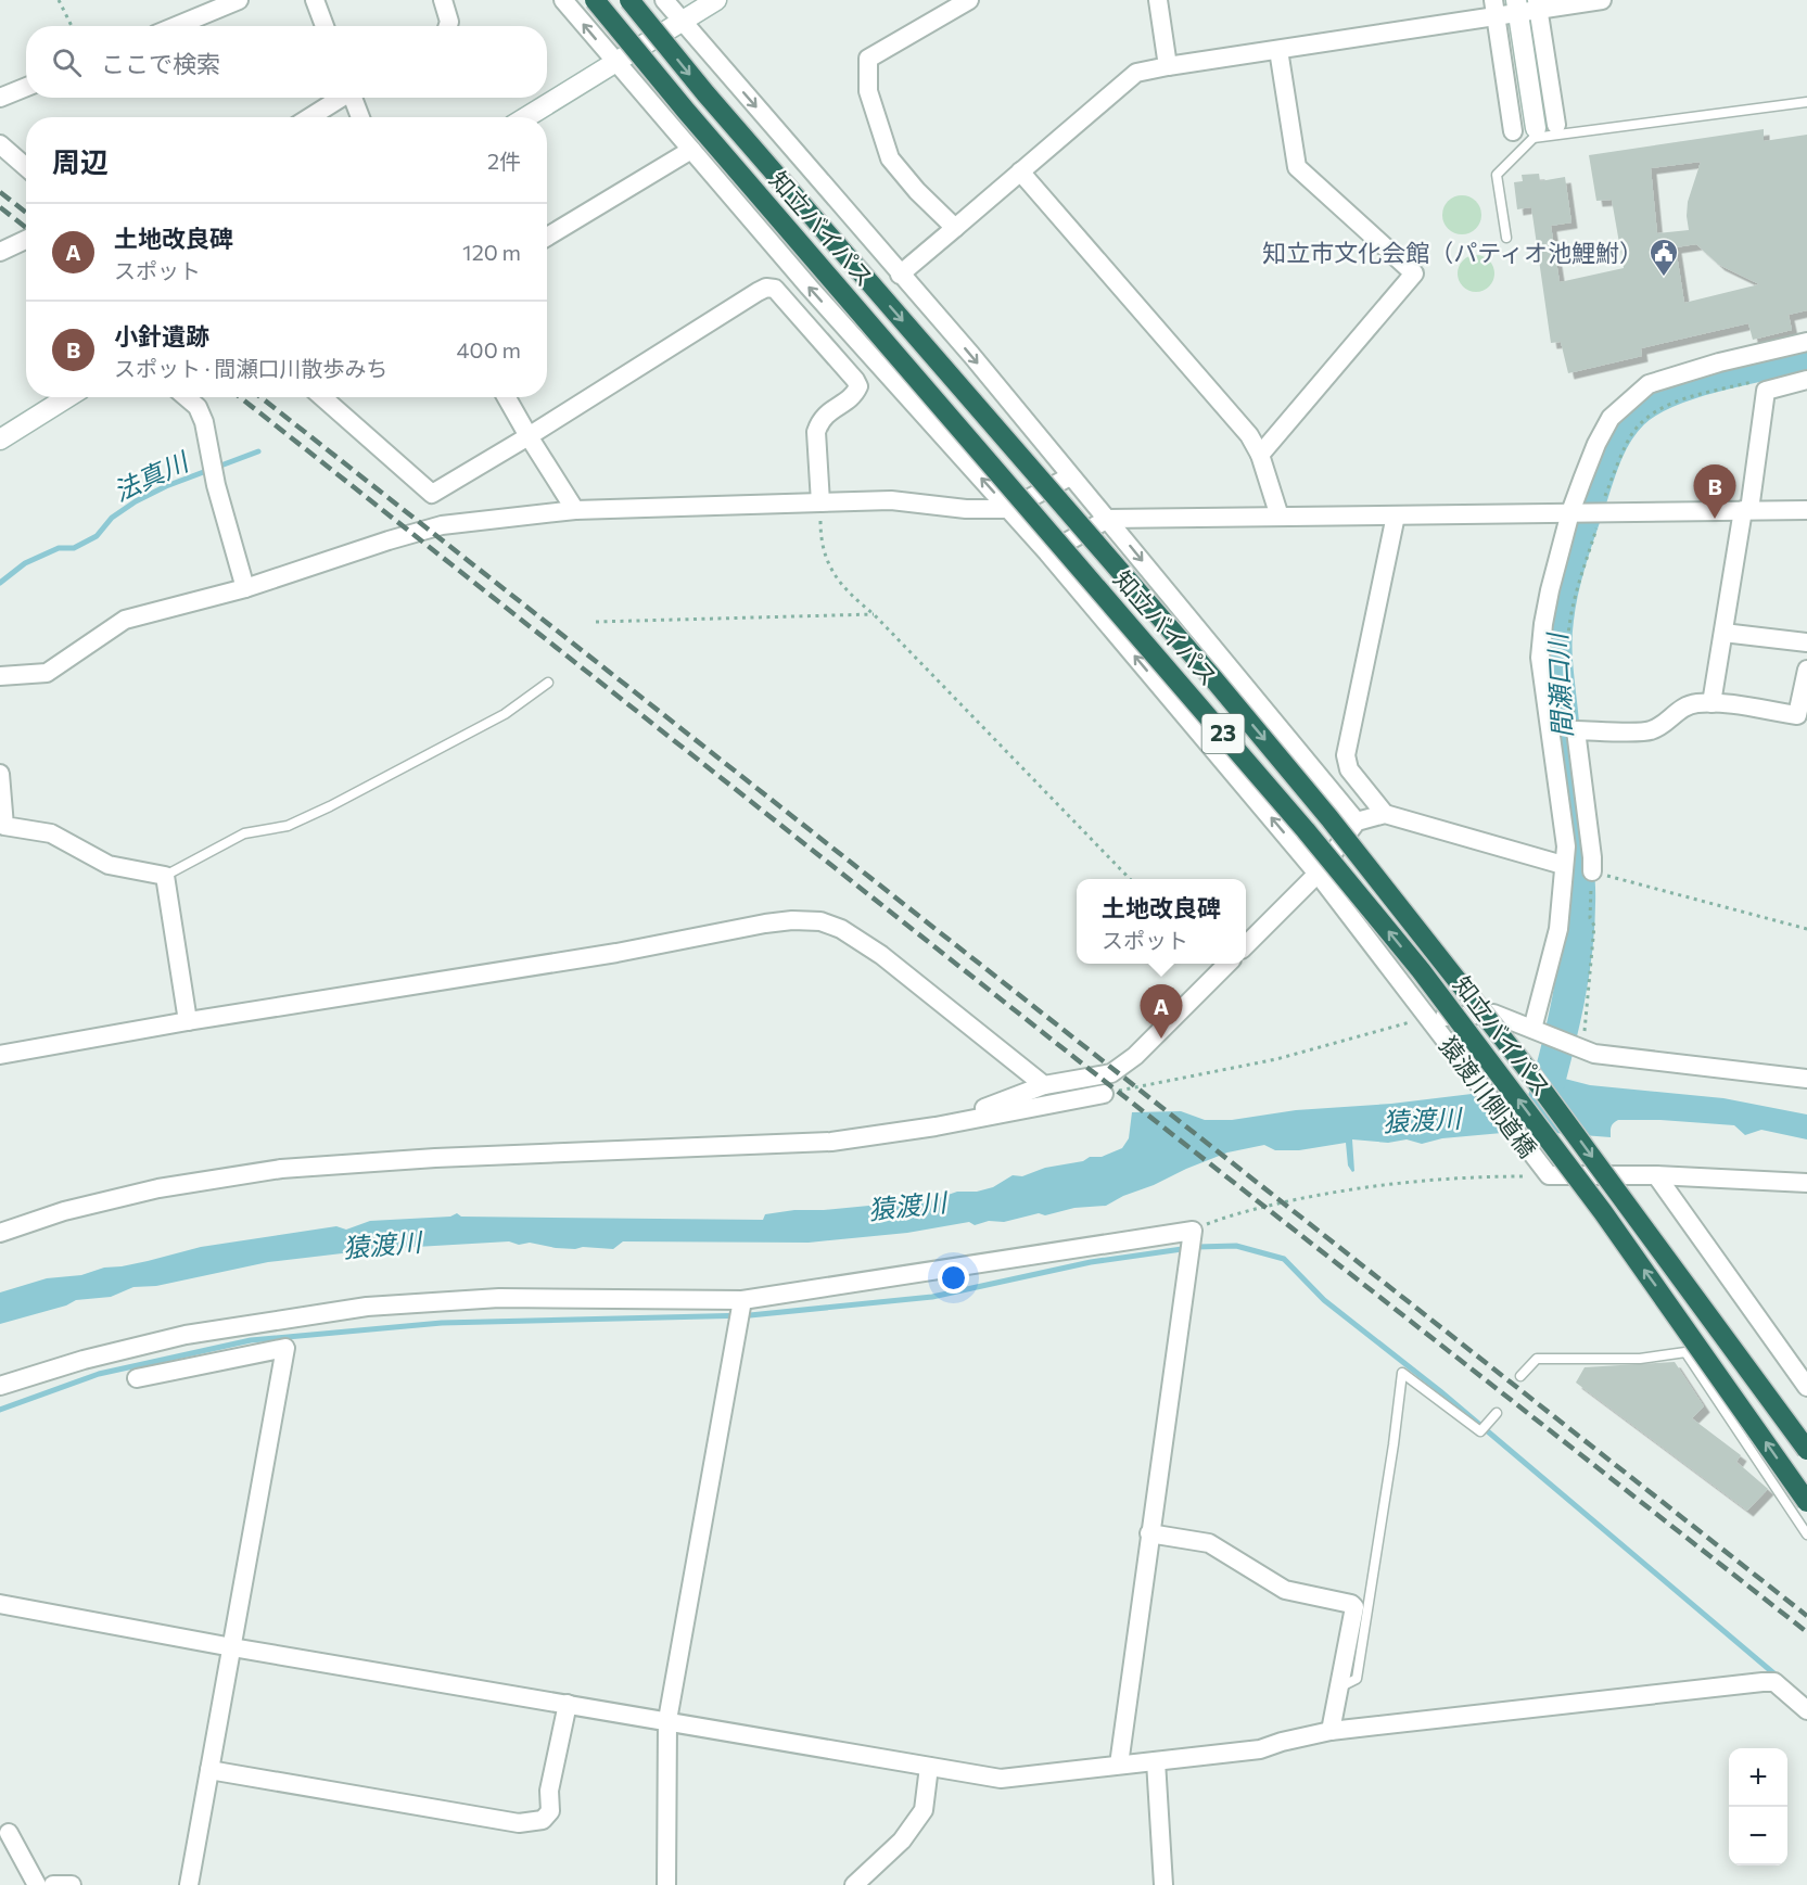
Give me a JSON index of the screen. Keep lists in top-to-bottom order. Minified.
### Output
{"streets":{"highway":["知立バイパス","23"],"street":["猿渡川側道橋"]},"water":["法真川","間瀬口川","猿渡川"],"places":{"public building":["知立市文化会館（パティオ池鯉鮒）"]},"page":{"search":"ここで検索","heading":["周辺","2件"],"list":[{"mark":"A","name":"土地改良碑","note":"スポット","value":"120 m"},{"mark":"B","name":"小針遺跡","note":"スポット · 間瀬口川散歩みち","value":"400 m"}],"pins":["B","A"],"popup":["土地改良碑","スポット"],"map_buttons":["+","−"]}}
